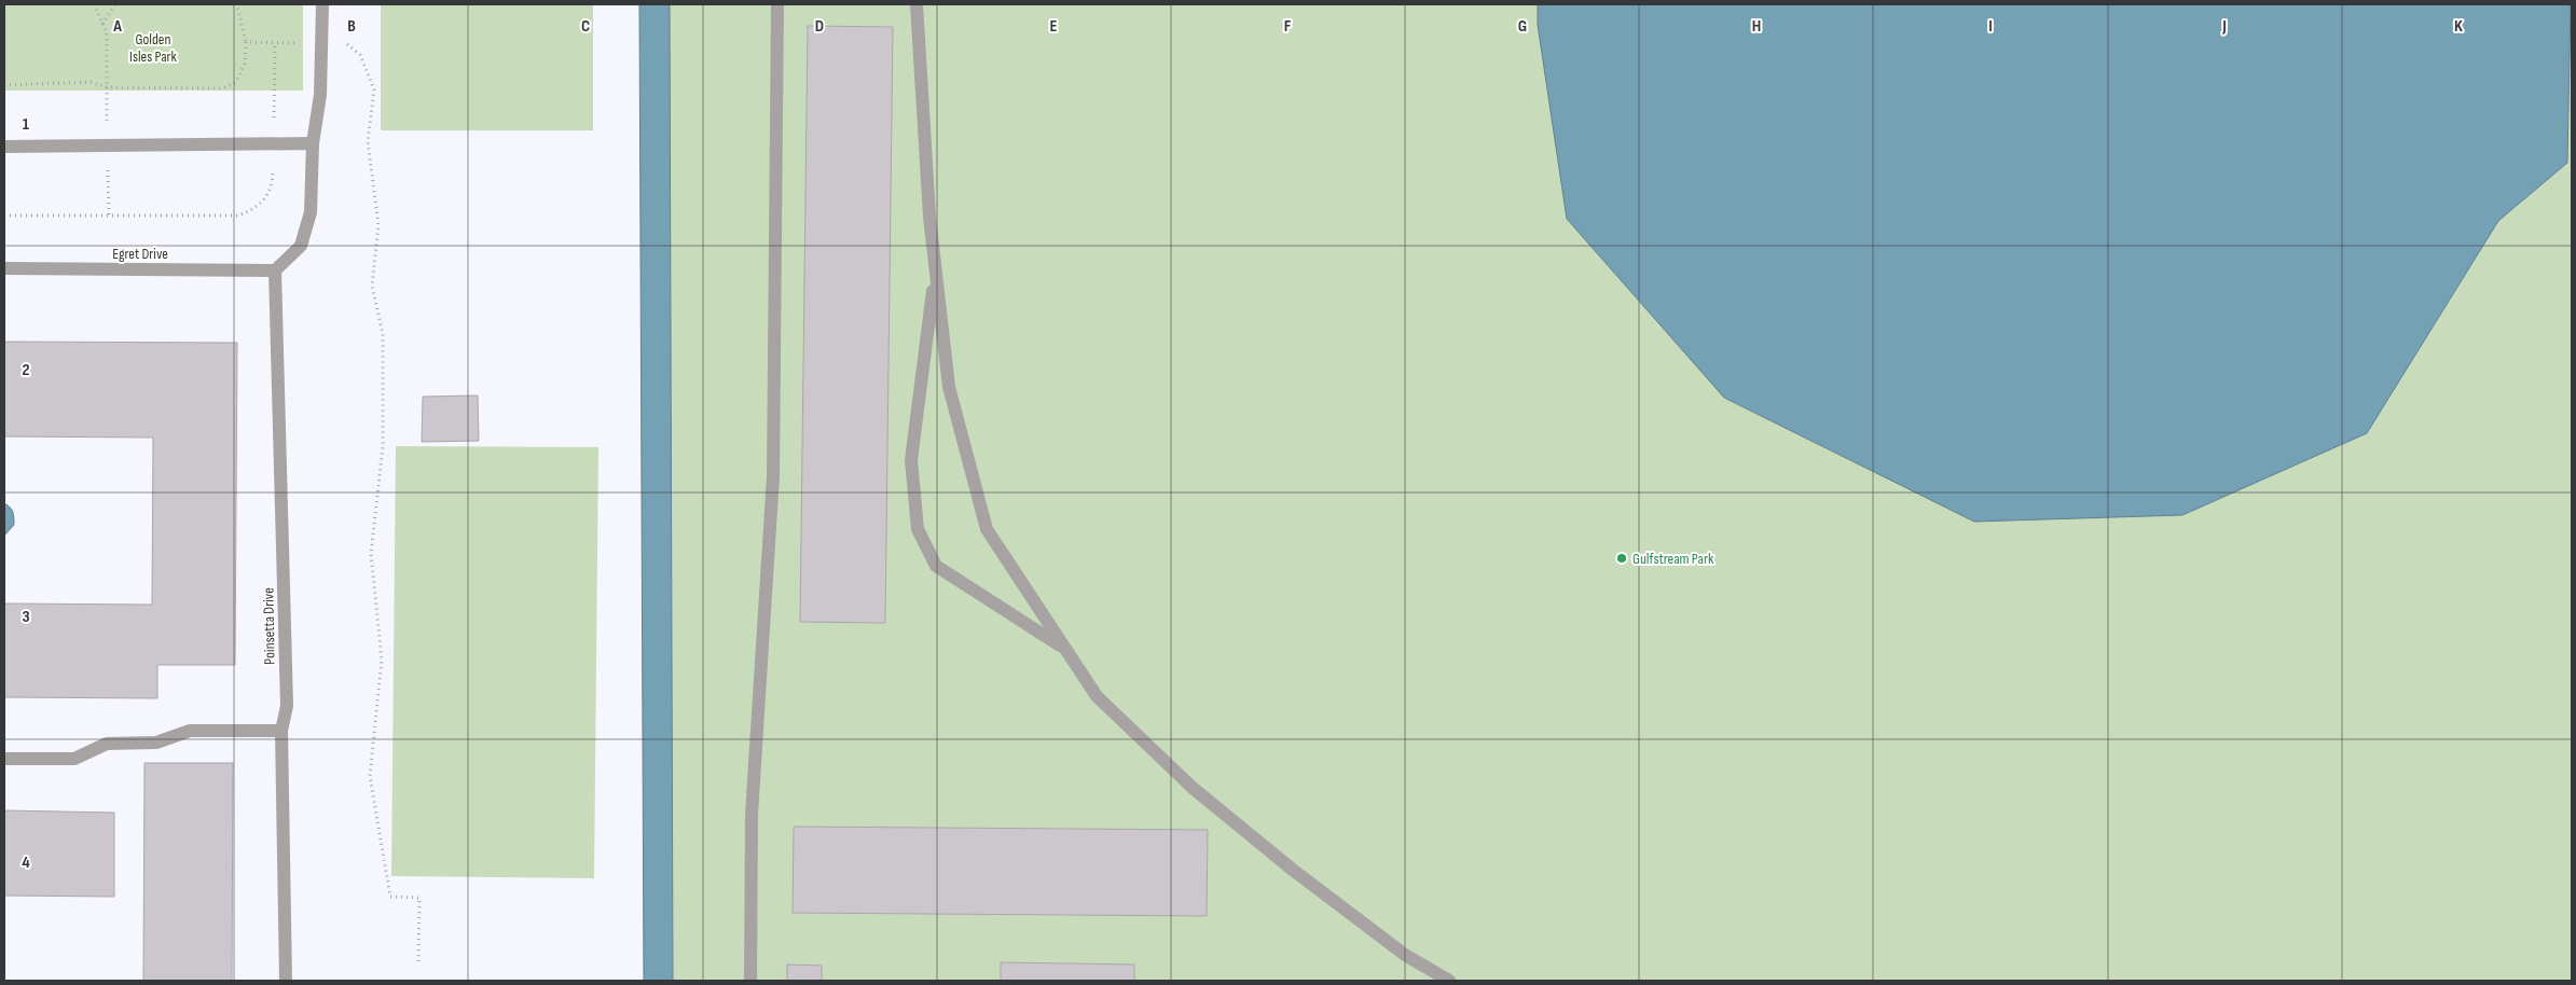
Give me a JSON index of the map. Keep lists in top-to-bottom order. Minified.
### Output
{"streets":{"street":["Egret Drive","Poinsetta Drive"]},"crossings":[["Egret Drive","Poinsetta Drive"]],"parks":["Golden Isles Park"],"places":["Gulfstream Park"],"grid":{"columns":["A","B","C","D","E","F","G","H","I","J","K"],"rows":["1","2","3","4"]}}
